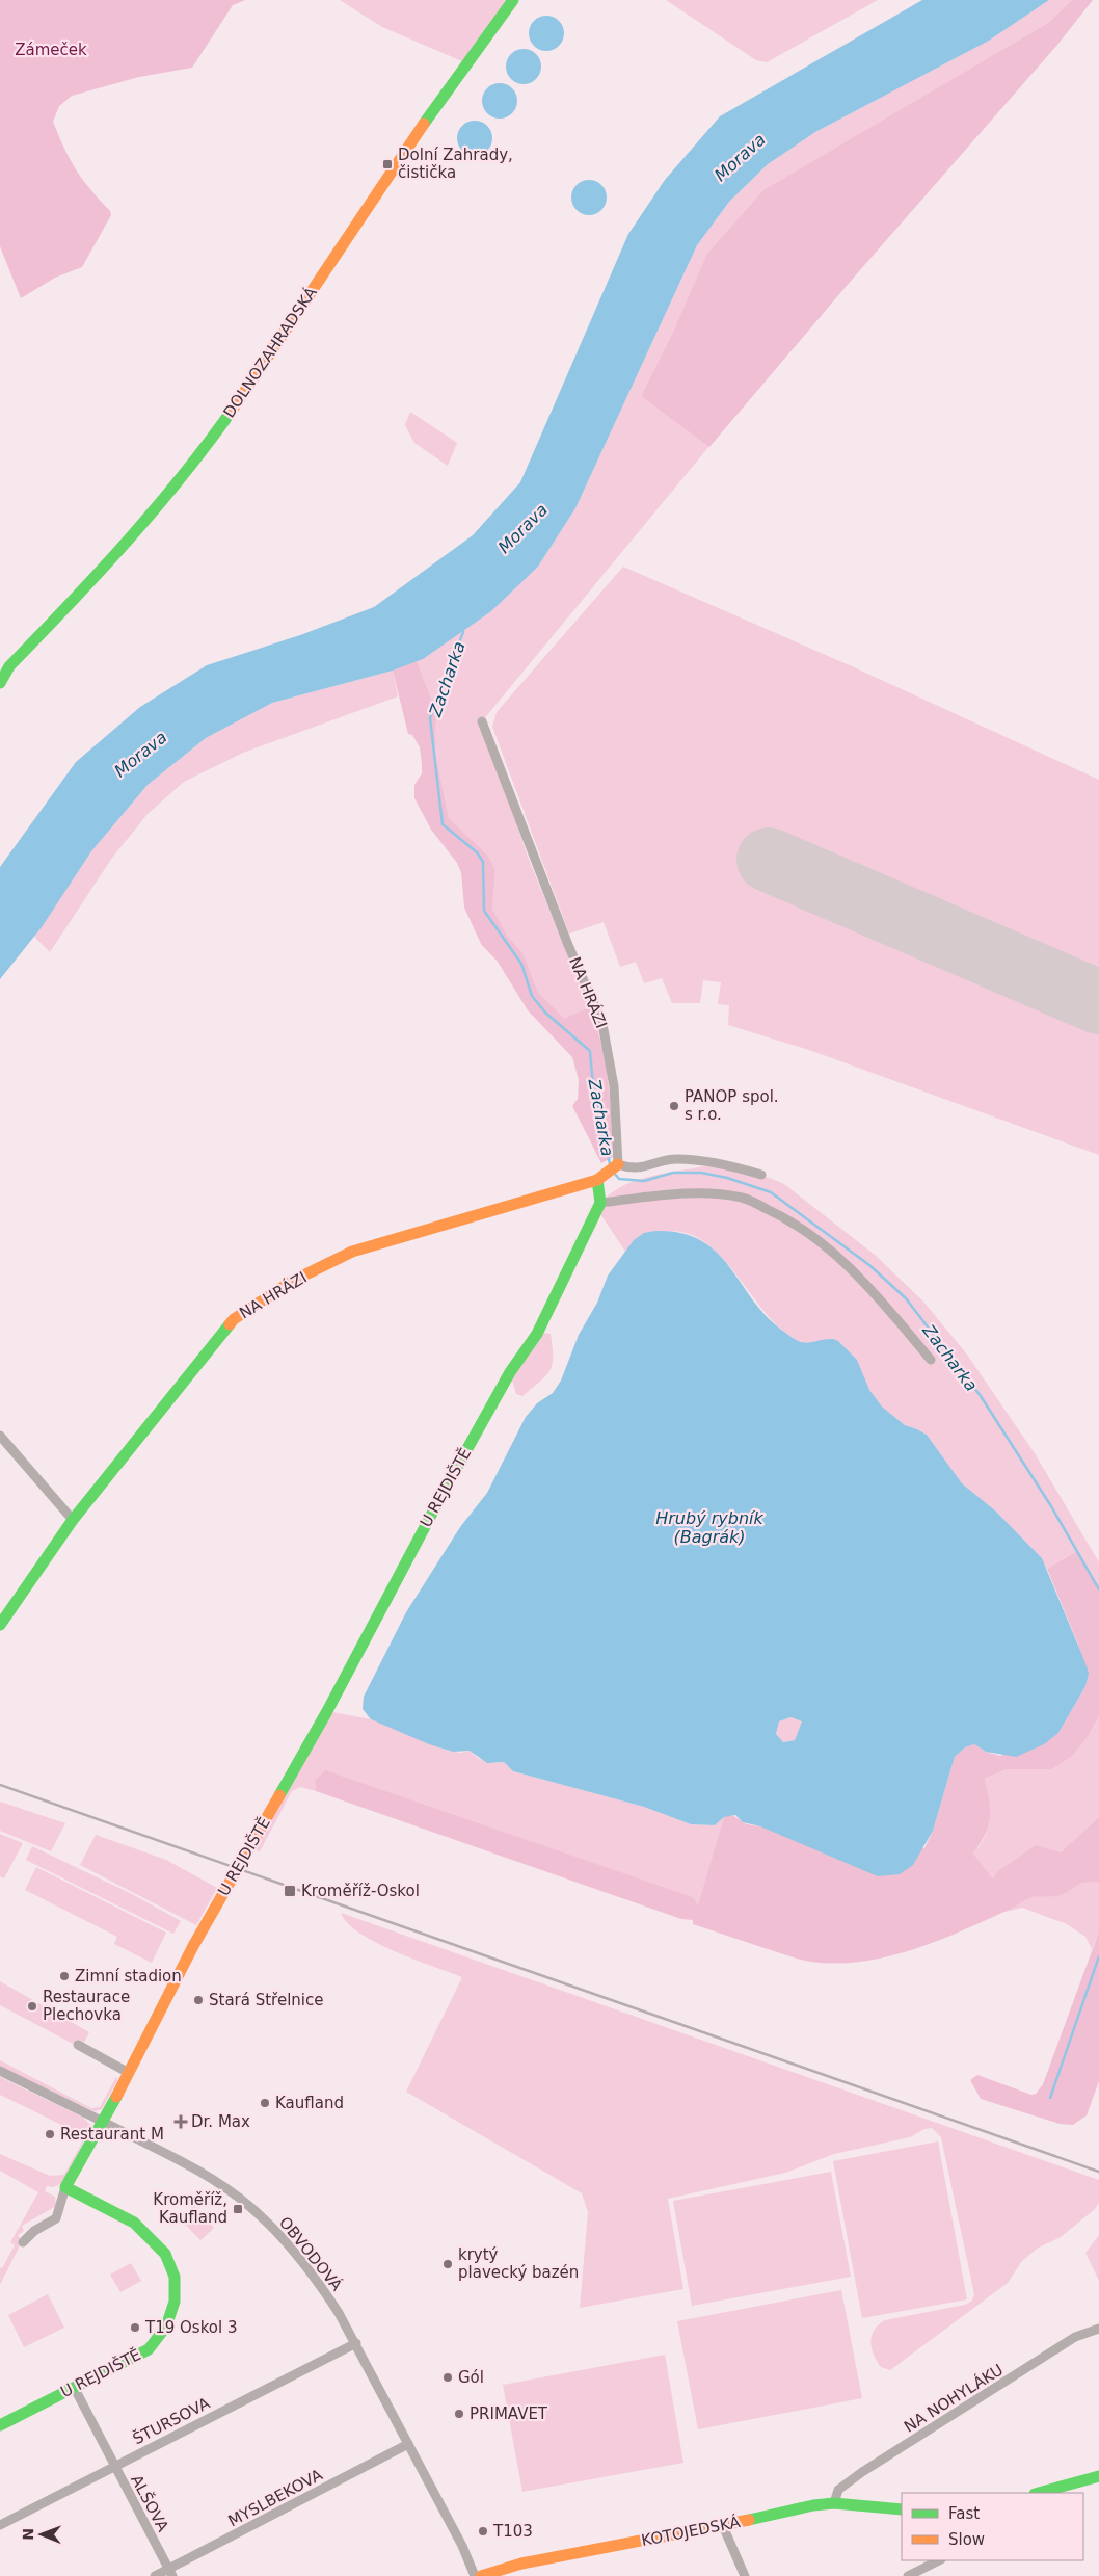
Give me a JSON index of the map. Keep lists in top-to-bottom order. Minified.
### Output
{"streets":{"street":["DOLNOZAHRADSKÁ","NA HRÁZI","U REJDIŠTĚ","OBVODOVÁ","NA NOHYLÁKU","ŠTURSOVA","MYSLBEKOVA","ALŠOVA","KOTOJEDSKÁ"]},"crossings":[["U REJDIŠTĚ","OBVODOVÁ"],["U REJDIŠTĚ","ALŠOVA"],["OBVODOVÁ","ŠTURSOVA"],["OBVODOVÁ","MYSLBEKOVA"],["NA NOHYLÁKU","KOTOJEDSKÁ"],["ŠTURSOVA","ALŠOVA"],["MYSLBEKOVA","ALŠOVA"]],"water":["Morava","Zacharka","Hrubý rybník (Bagrák)"],"parks":["Zámeček"],"places":{"transit":["Dolní Zahrady, čistička","Kroměříž-Oskol","Kroměříž, Kaufland"],"other":["PANOP spol. s r.o.","Zimní stadion","Stará Střelnice","Restaurace Plechovka","Kaufland","Restaurant M","krytý plavecký bazén","T19 Oskol 3","Gól","PRIMAVET","T103"],"health":["Dr. Max"]},"legend":["Fast","Slow"],"north":"left"}
